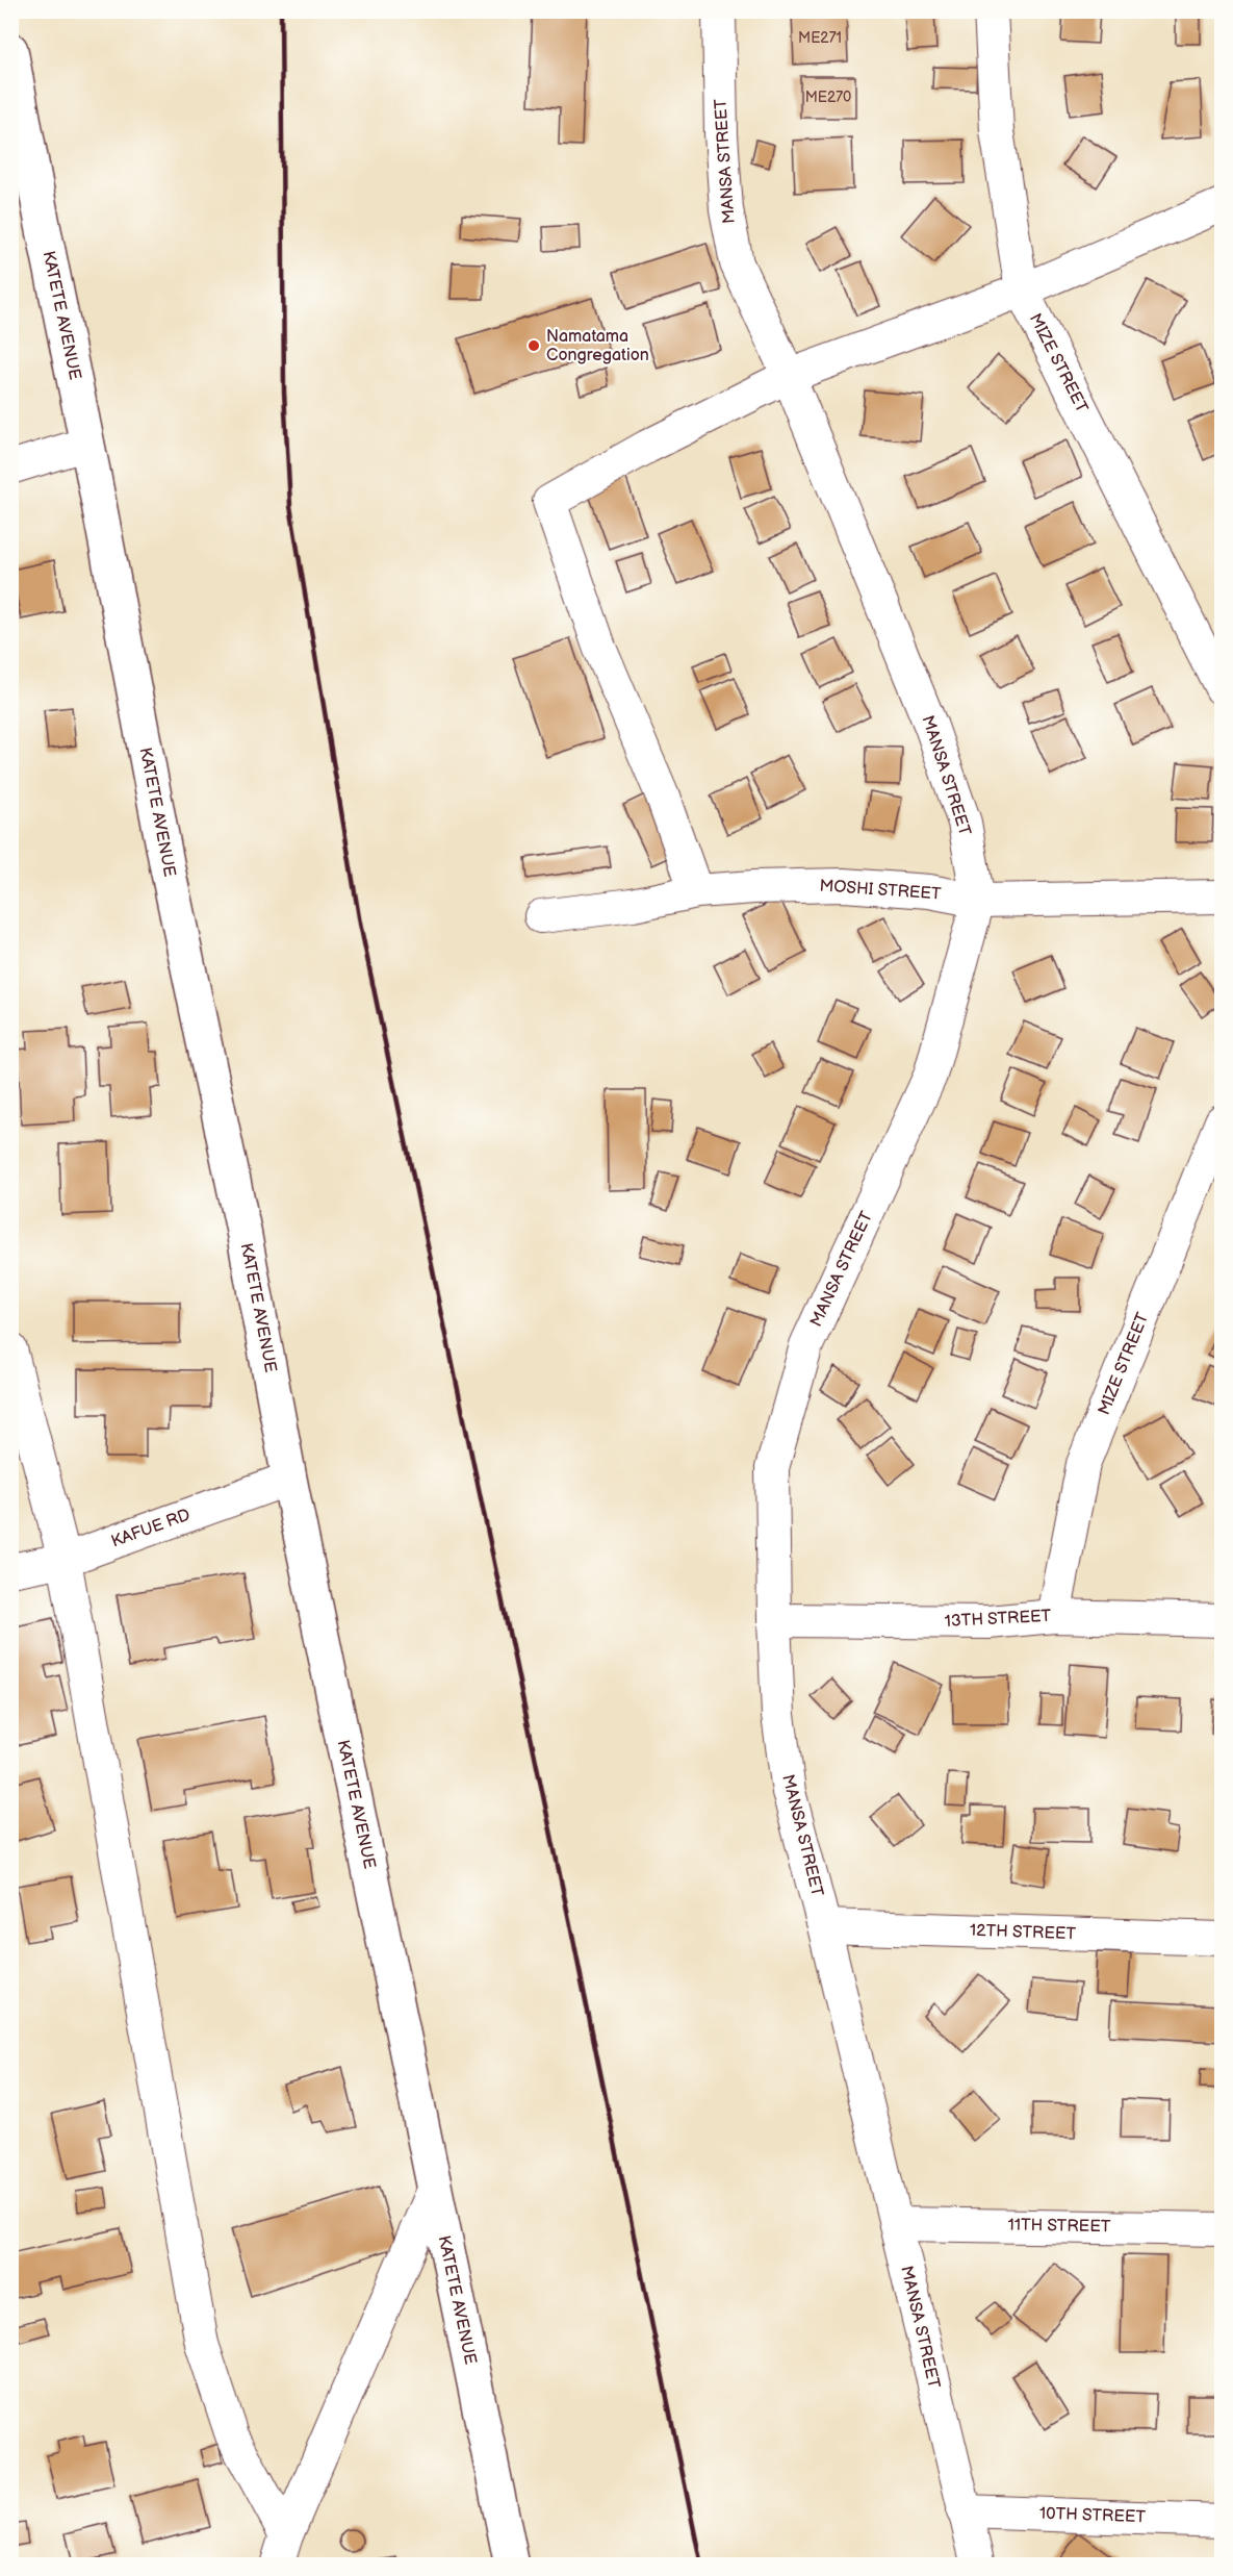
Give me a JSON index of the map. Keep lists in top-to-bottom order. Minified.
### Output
{"streets":{"street":["MANSA STREET","KATETE AVENUE","MIZE STREET","MOSHI STREET","KAFUE RD","13TH STREET","12TH STREET","11TH STREET","10TH STREET"]},"crossings":[["MANSA STREET","MOSHI STREET"],["MANSA STREET","13TH STREET"],["MANSA STREET","12TH STREET"],["MANSA STREET","11TH STREET"],["MANSA STREET","10TH STREET"],["KATETE AVENUE","KAFUE RD"],["MIZE STREET","13TH STREET"]],"places":["Namatama Congregation"],"house_numbers":["ME271","ME270"]}
